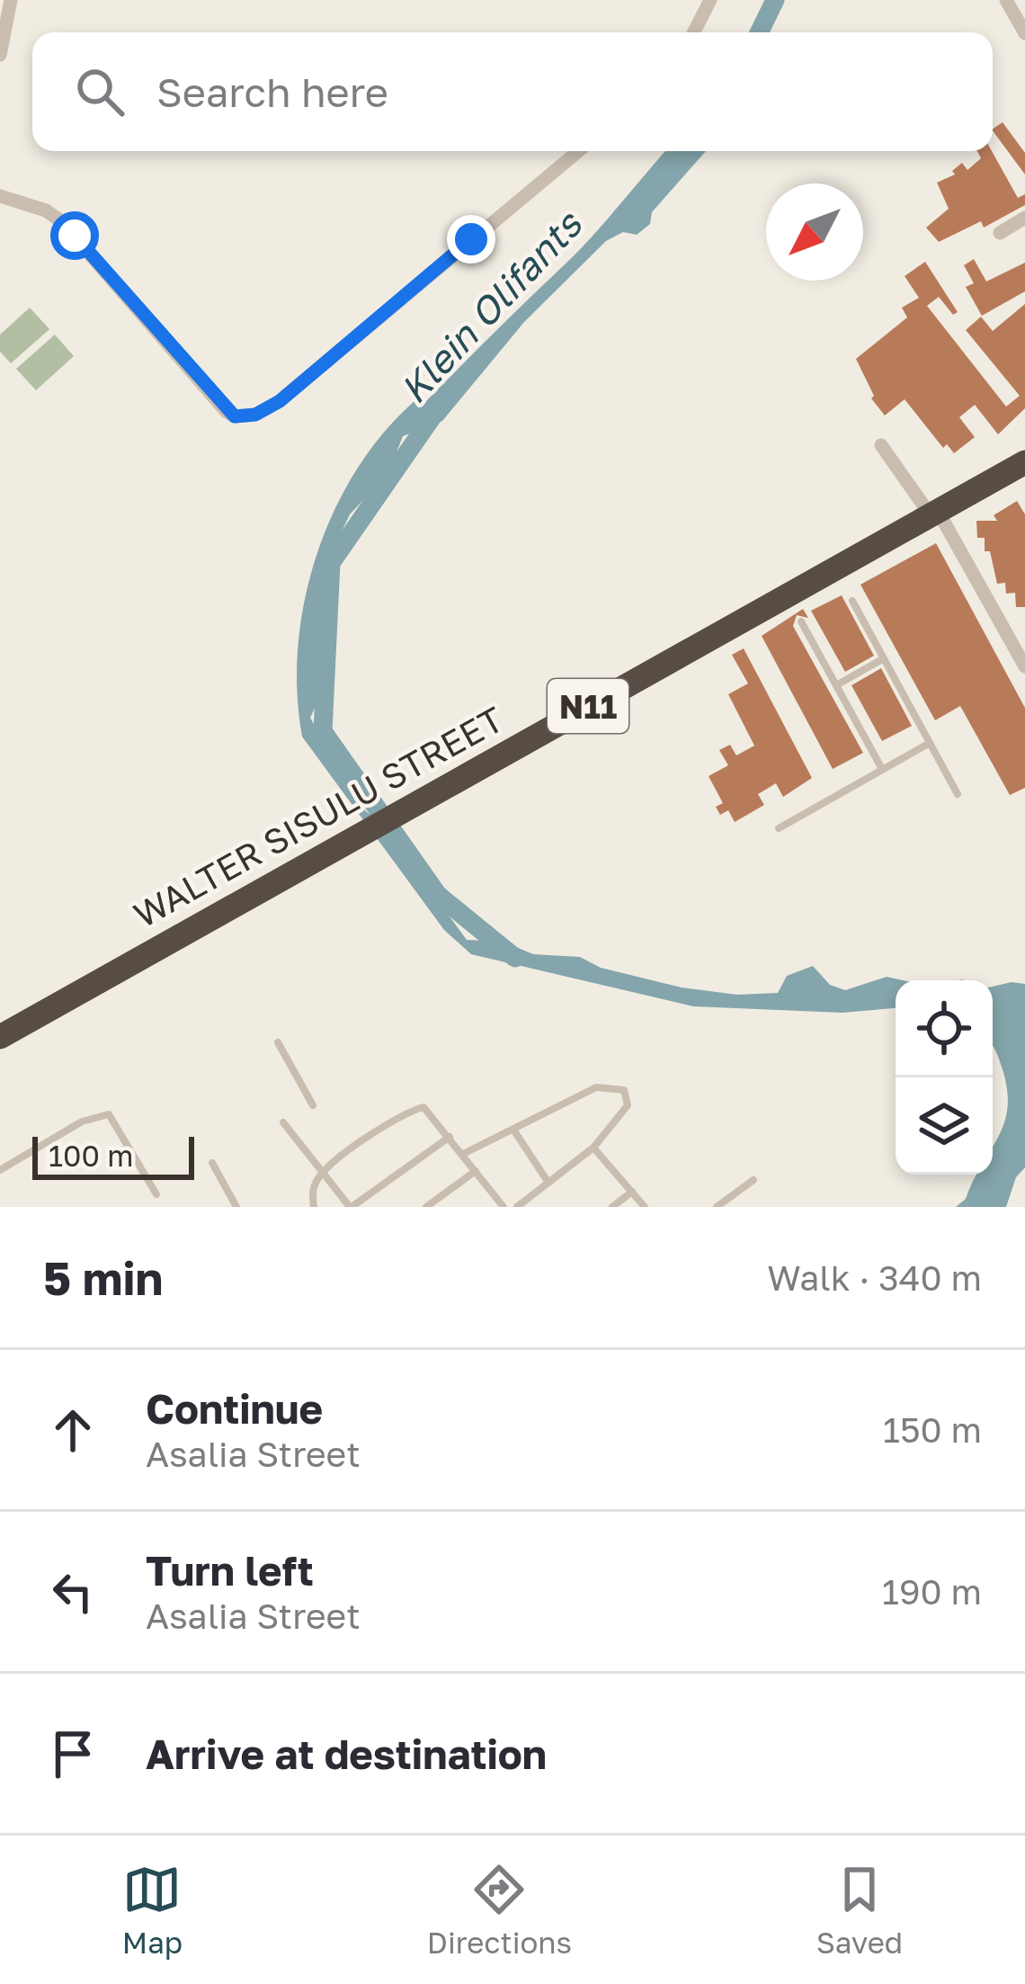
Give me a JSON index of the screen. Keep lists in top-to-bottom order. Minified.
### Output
{"streets":{"highway":["N11","WALTER SISULU STREET"]},"water":["Klein Olifants"],"scale_bar":"100 m","north":"bottom left","page":{"search":"Search here","scale":"100 m","heading":["5 min","Walk · 340 m"],"list":[["Continue","Asalia Street","150 m"],["Turn left","Asalia Street","190 m"],"Arrive at destination"],"nav":["Map","Directions","Saved"]}}
